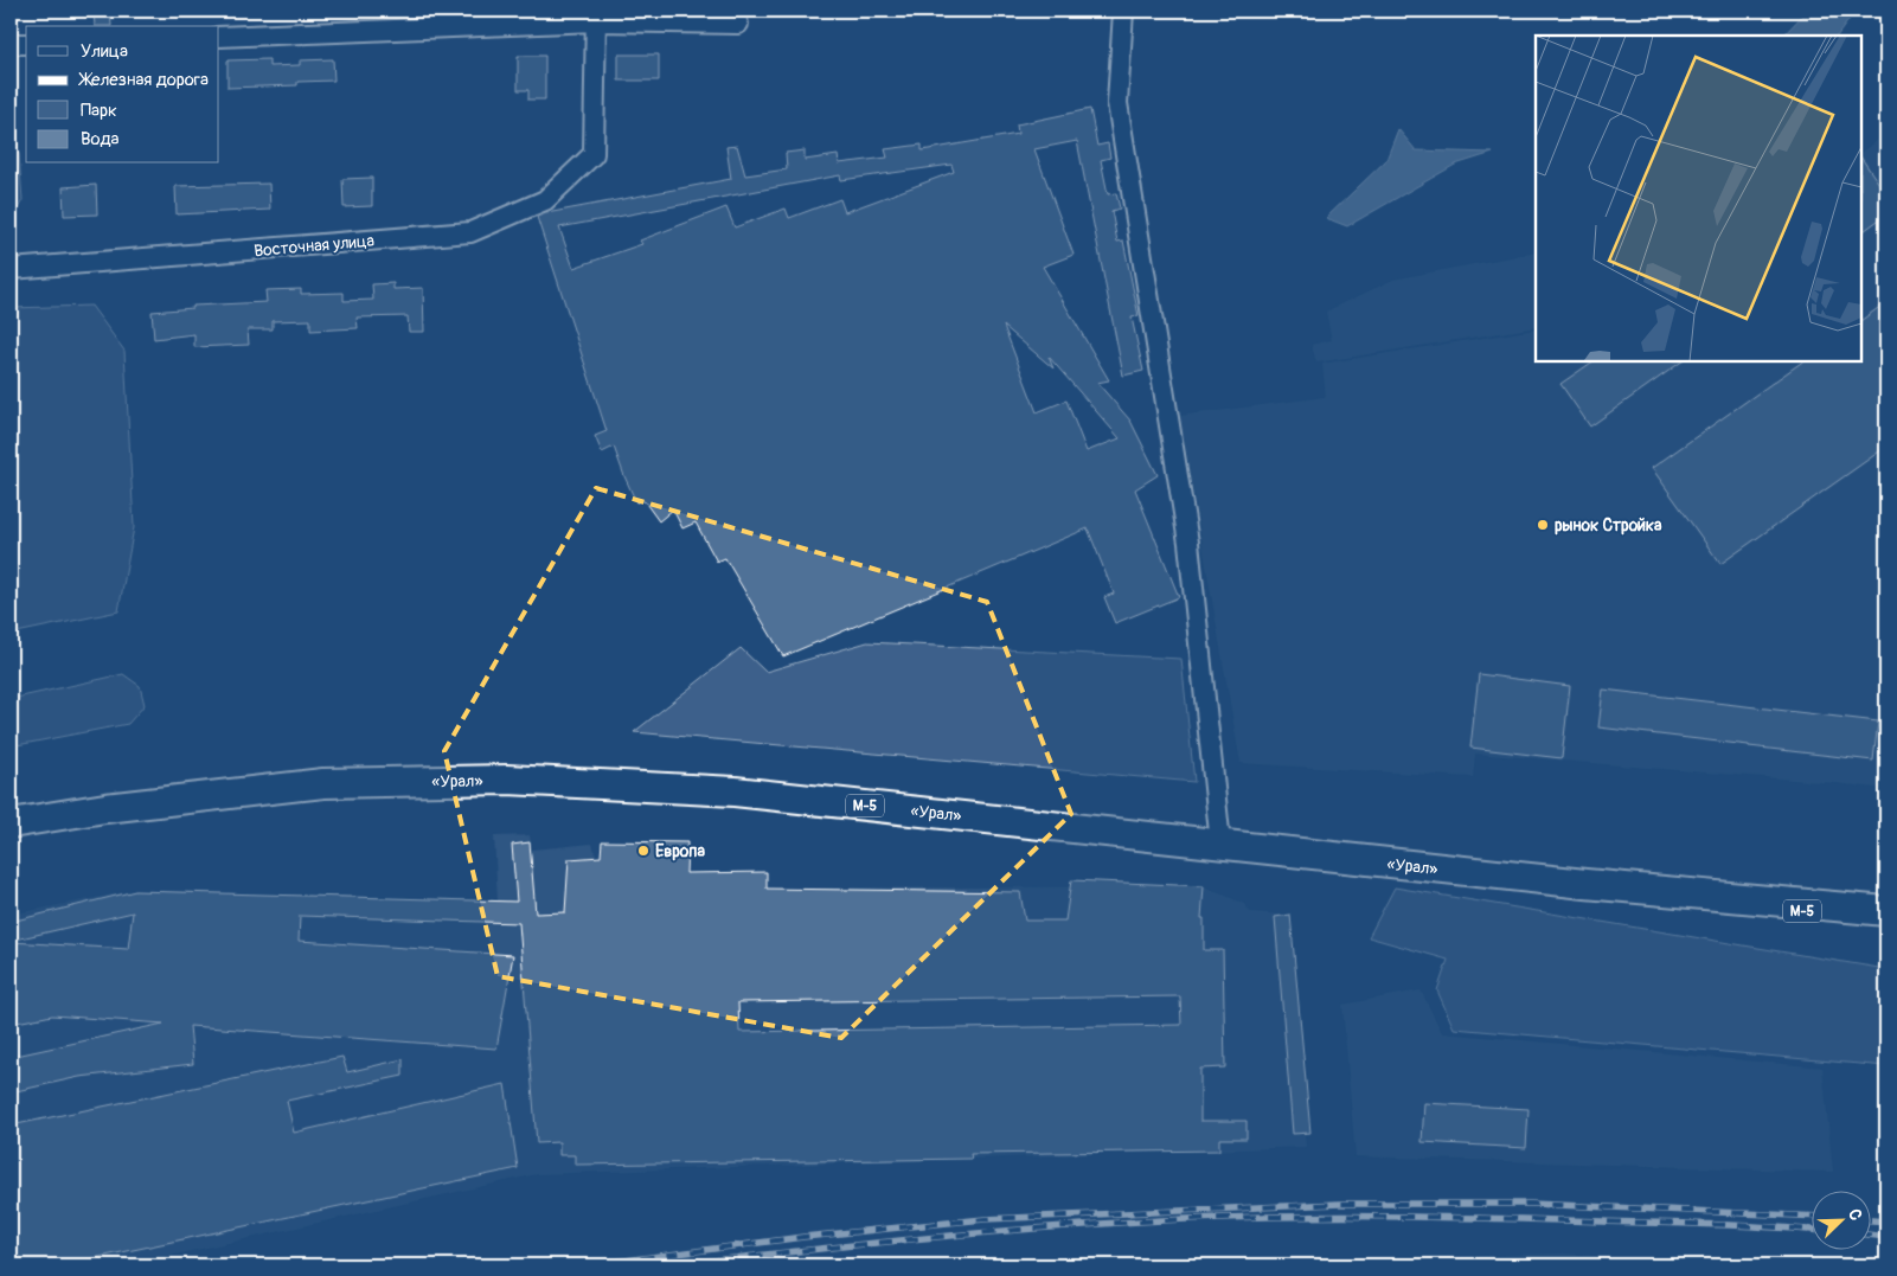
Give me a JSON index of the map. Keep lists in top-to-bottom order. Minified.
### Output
{"streets":{"highway":["«Урал»","М-5"],"street":["Восточная улица"]},"places":["рынок Стройка","Европа"],"legend":["Улица","Железная дорога","Парк","Вода"],"north":"top right"}
